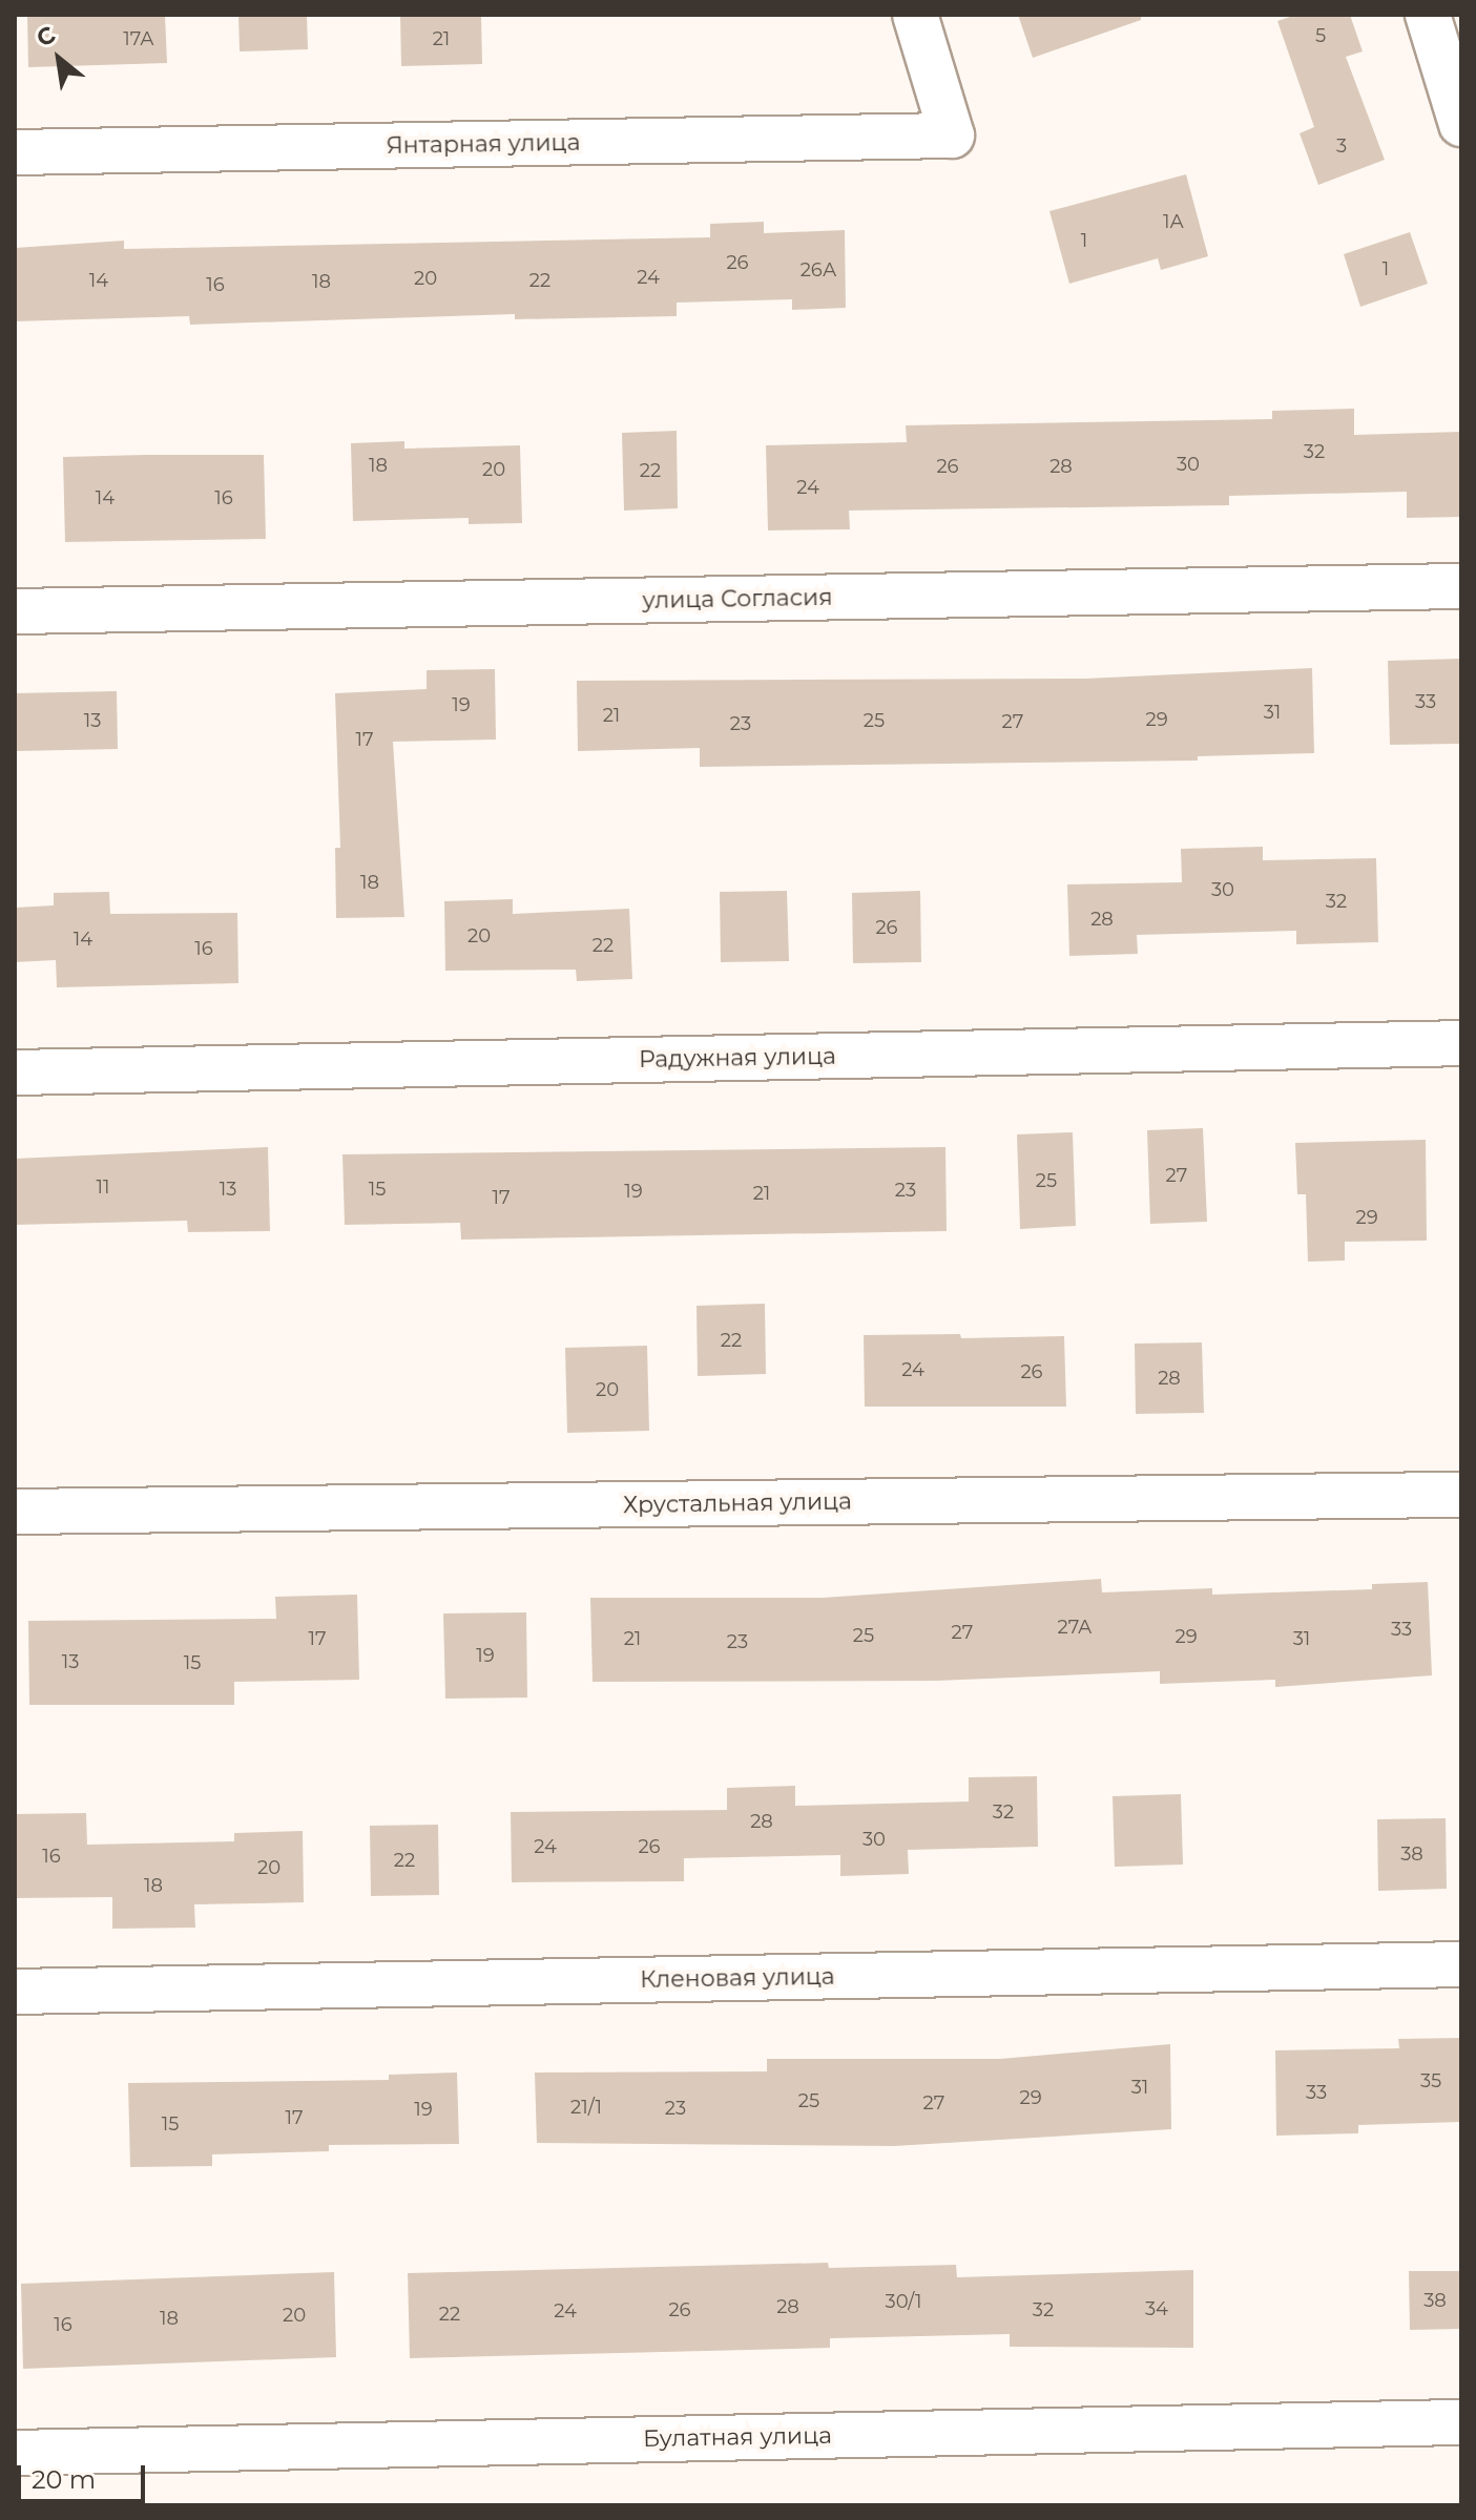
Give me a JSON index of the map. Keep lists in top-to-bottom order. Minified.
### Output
{"streets":{"street":["Янтарная улица","улица Согласия","Радужная улица","Хрустальная улица","Кленовая улица","Булатная улица"]},"house_numbers":["5","17А","21","3","1А","1","26","1","26А","24","20","14","22","18","16","32","30","18","26","28","20","22","24","14","16","33","19","31","21","29","13","25","27","23","17","18","30","32","28","26","20","14","22","16","27","25","11","13","15","23","19","21","17","29","22","24","26","28","20","27А","33","27","25","29","17","21","31","23","19","13","15","32","28","30","24","26","38","16","22","20","18","35","31","33","29","25","27","21/1","23","19","17","15","38","30/1","28","34","26","32","24","22","20","18","16"],"scale_bar":"20 m","north":"top left"}
